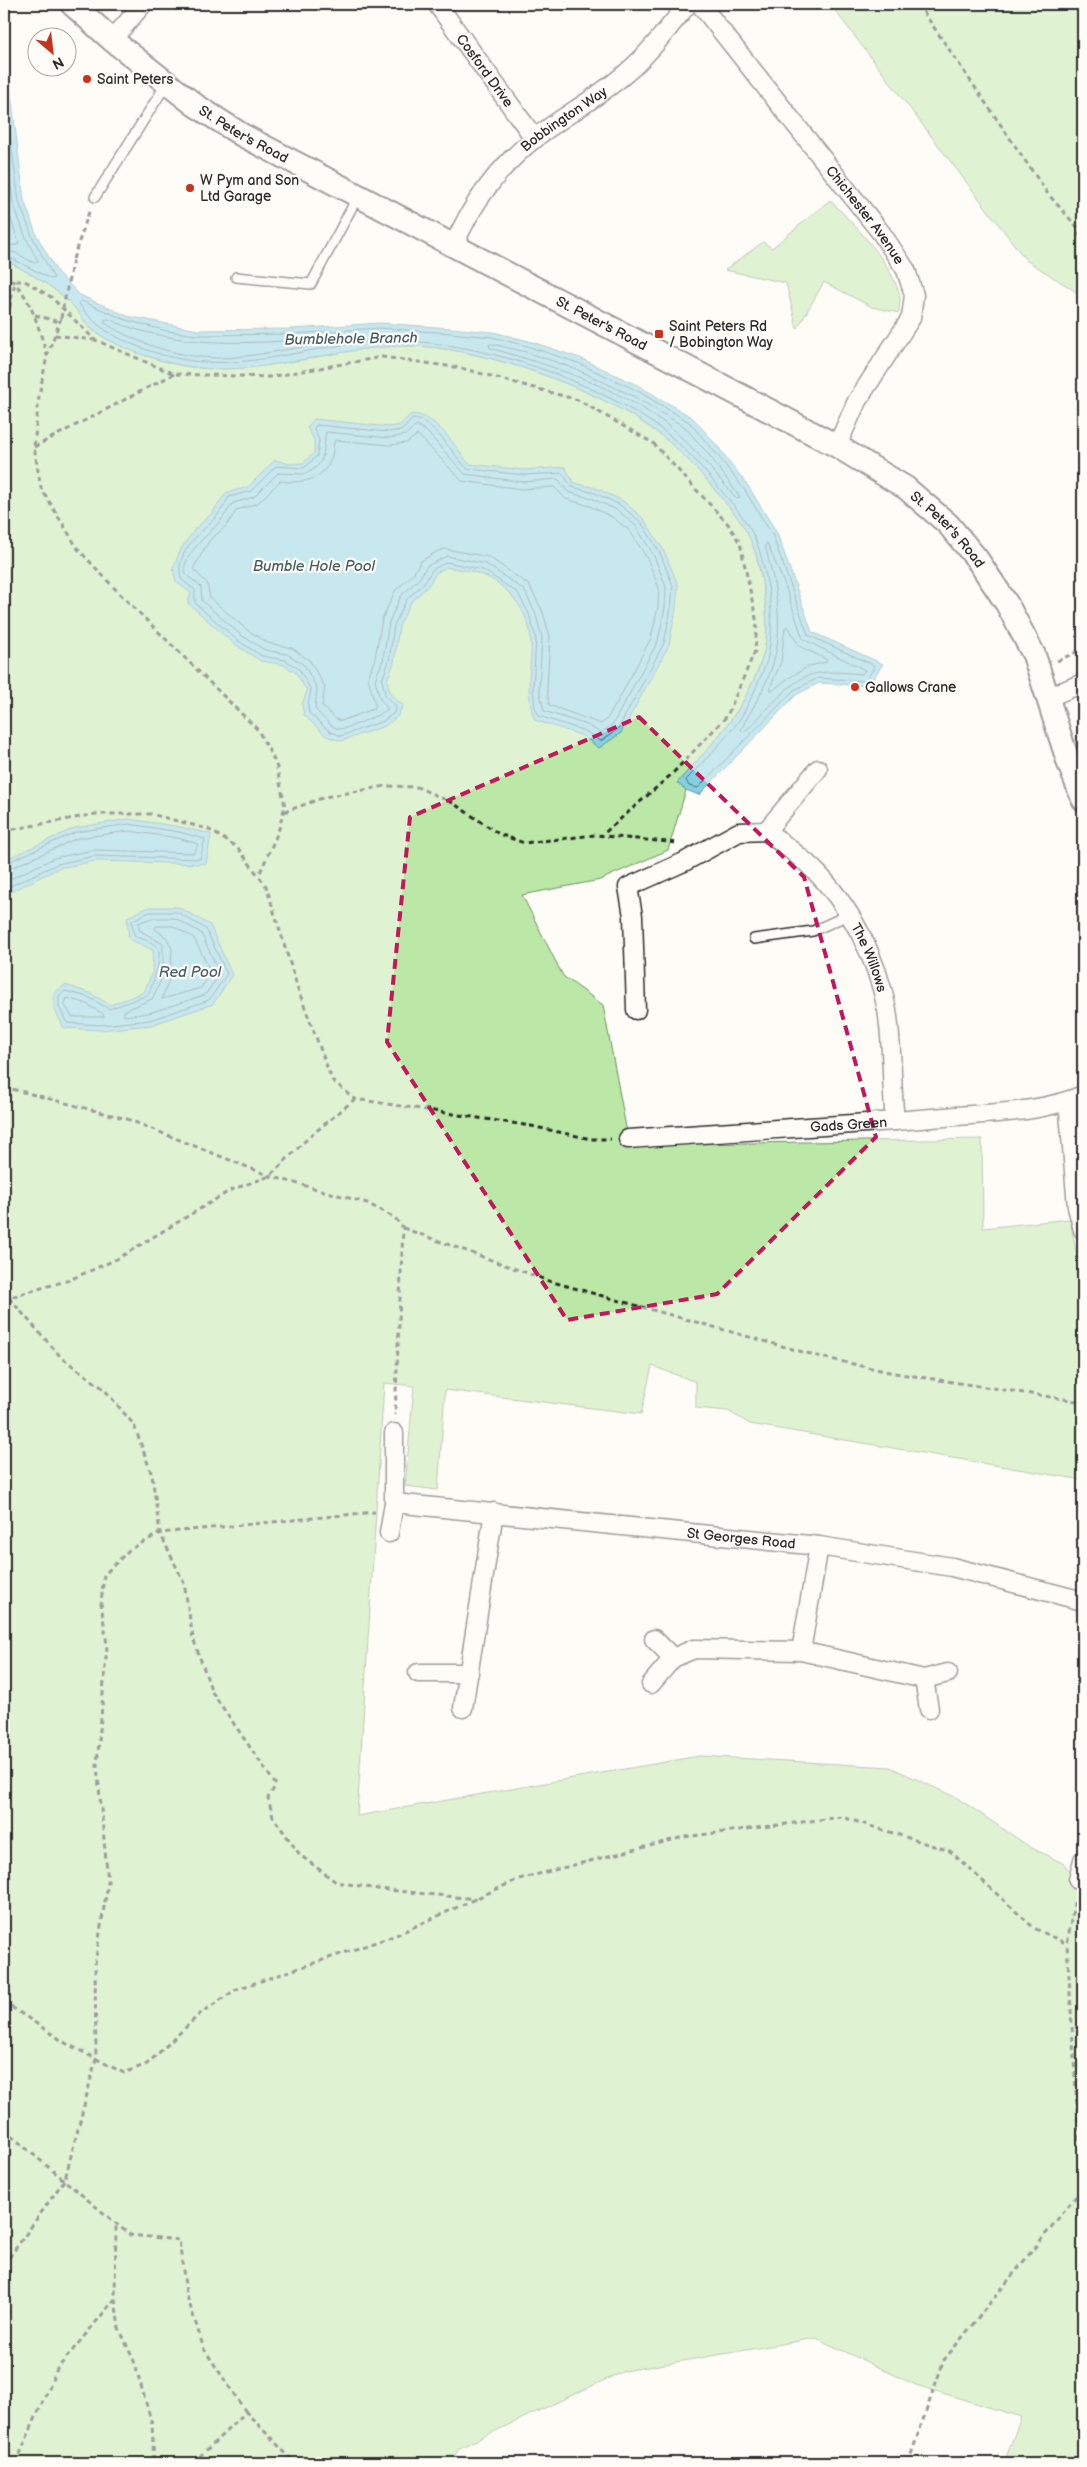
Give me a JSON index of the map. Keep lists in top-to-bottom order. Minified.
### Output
{"streets":{"street":["Cosford Drive","Bobbington Way","St. Peter's Road","Chichester Avenue","The Willows","Gads Green","St Georges Road"]},"crossings":[["Cosford Drive","Bobbington Way"],["Bobbington Way","St. Peter's Road"],["St. Peter's Road","Chichester Avenue"],["The Willows","Gads Green"]],"water":["Bumblehole Branch","Bumble Hole Pool","Red Pool"],"places":{"other":["Saint Peters","W Pym and Son Ltd Garage","Gallows Crane"],"transit":["Saint Peters Rd / Bobington Way"]},"north":"bottom right"}
